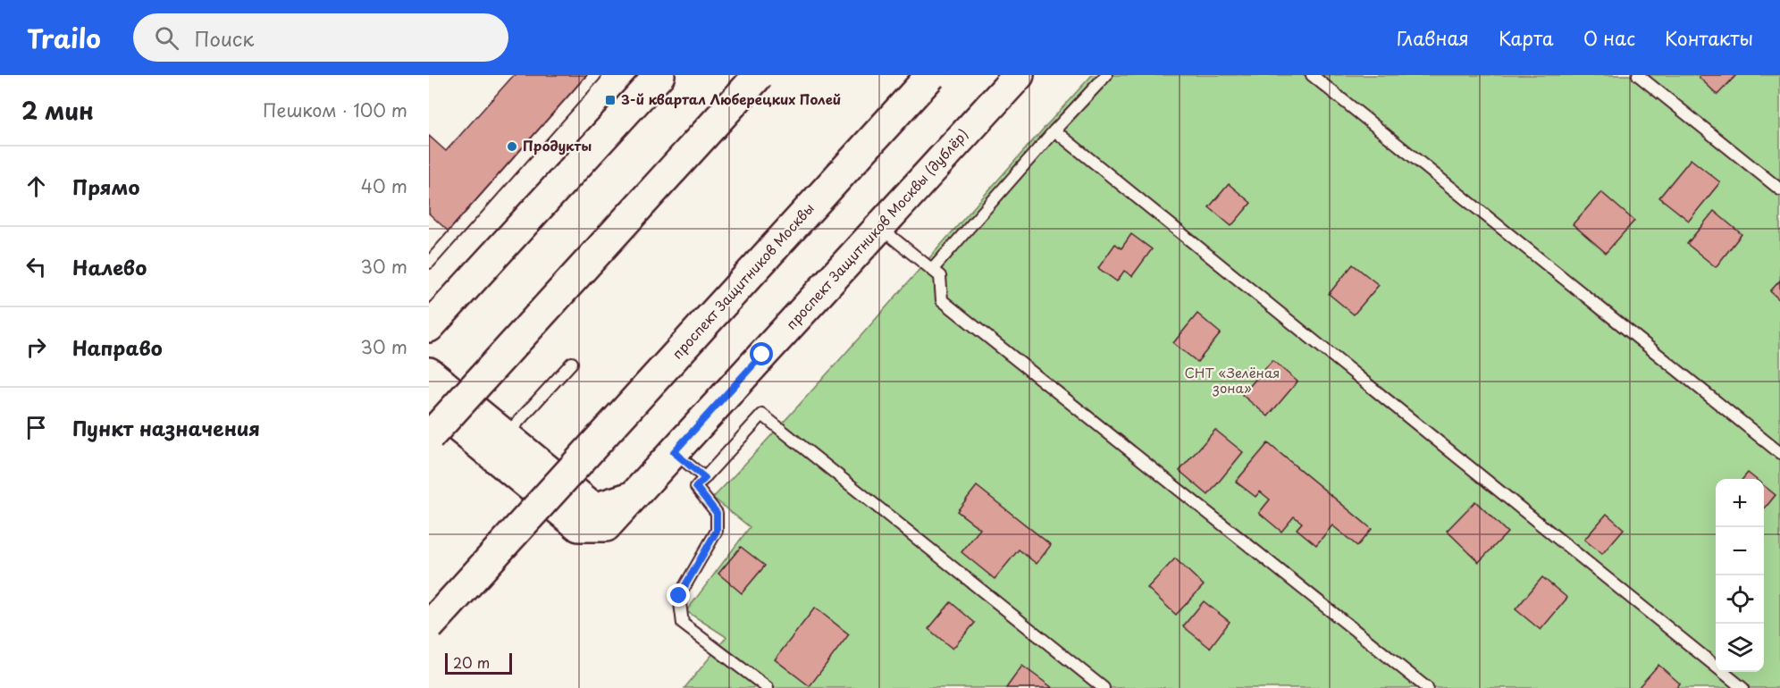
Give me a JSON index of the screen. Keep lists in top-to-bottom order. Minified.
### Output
{"streets":{"street":["проспект Защитников Москвы (дублёр)","проспект Защитников Москвы"]},"parks":["СНТ «Зелёная зона»"],"places":{"transit":["3-й квартал Люберецких Полей"],"other":["Продукты"]},"scale_bar":"20 m","page":{"header":"Trailo","search":"Поиск","nav":["Главная","Карта","О нас","Контакты"],"heading":["2 мин","Пешком · 100 m"],"list":[["Прямо","40 m"],["Налево","30 m"],["Направо","30 m"],"Пункт назначения"],"map_buttons":["+","−"],"scale":"20 m"}}
